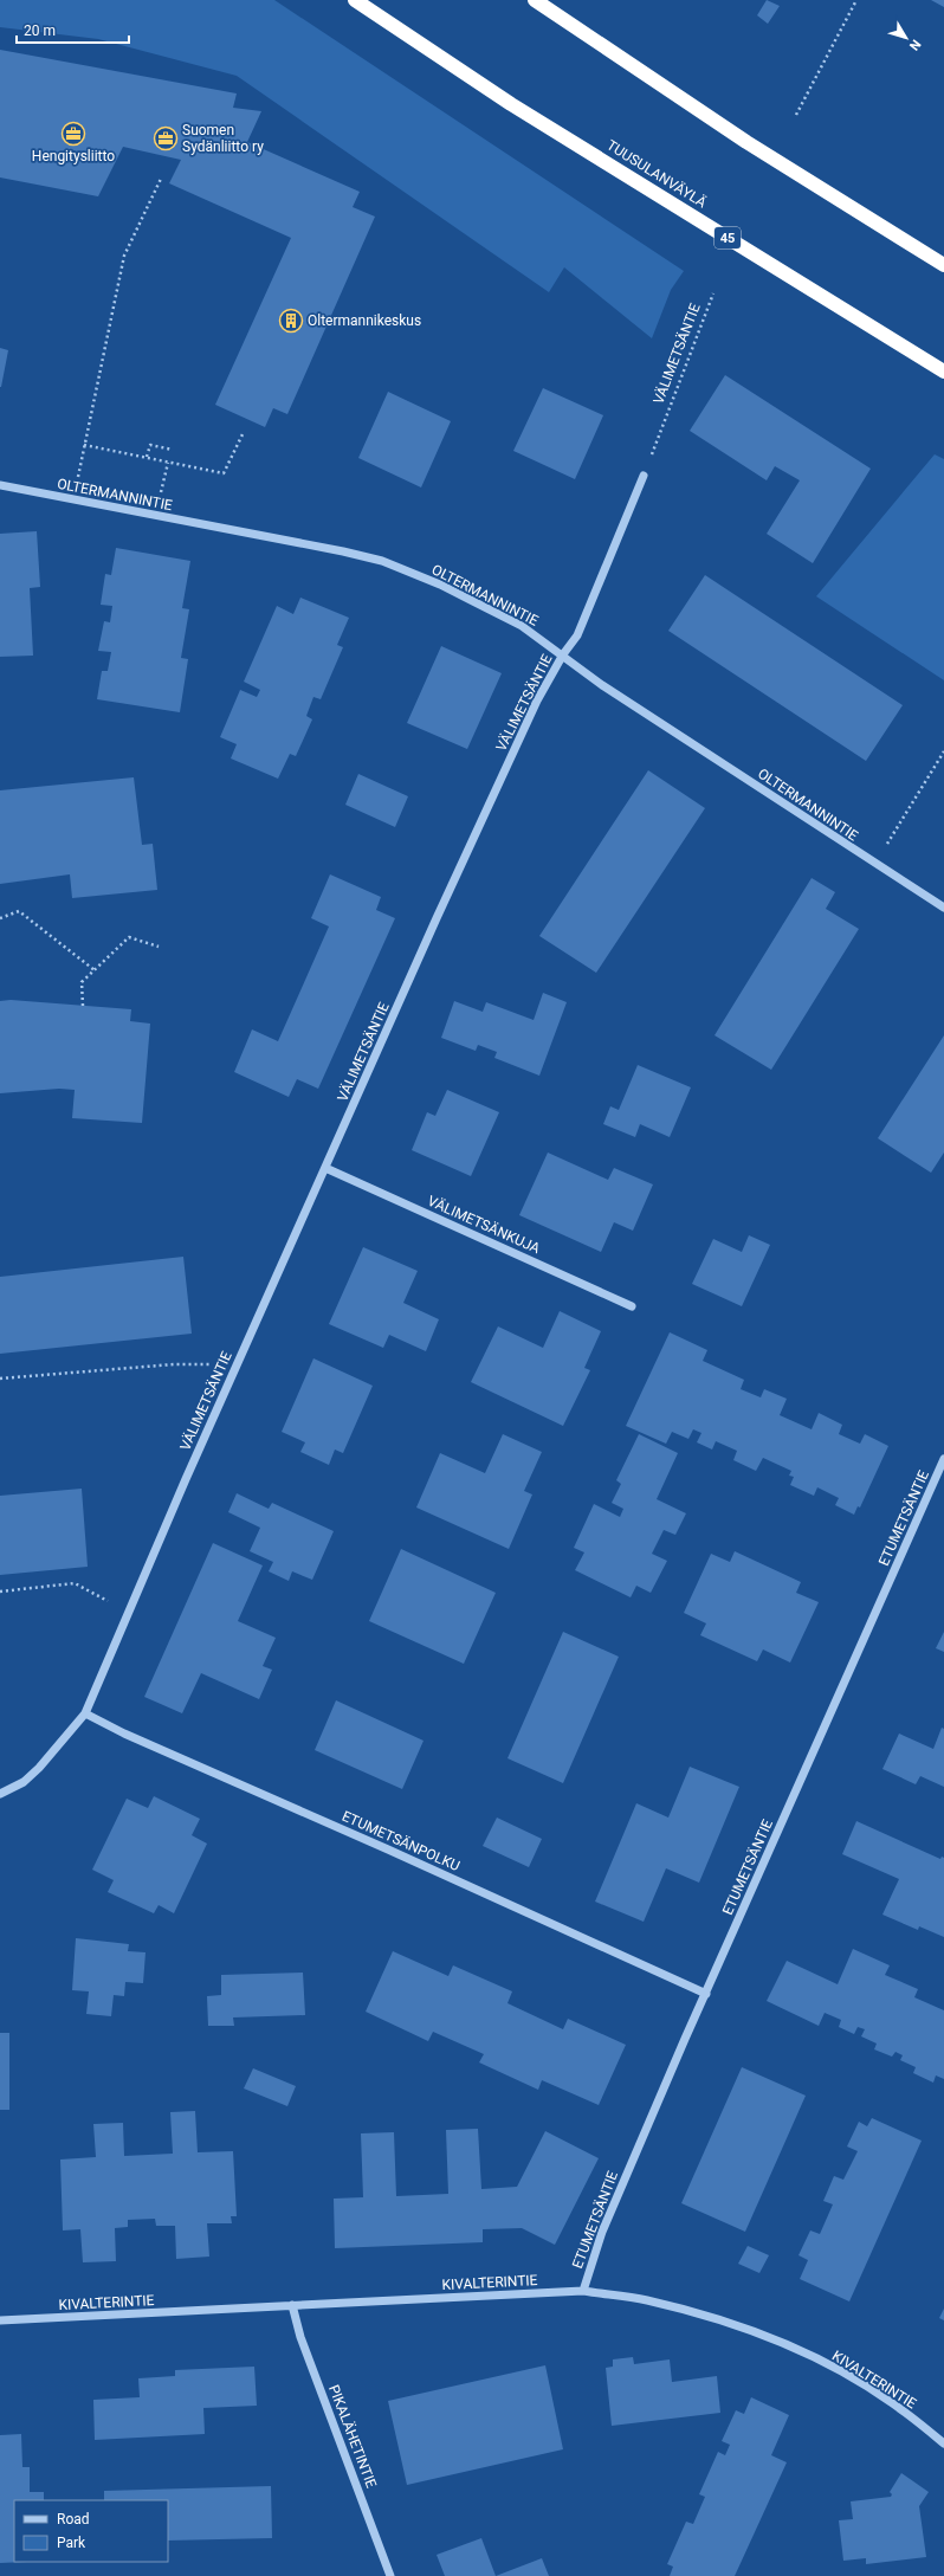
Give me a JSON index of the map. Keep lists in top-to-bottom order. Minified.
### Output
{"streets":{"highway":["TUUSULANVÄYLÄ","45"],"street":["VÄLIMETSÄNTIE","OLTERMANNINTIE","VÄLIMETSÄNKUJA","ETUMETSÄNTIE","ETUMETSÄNPOLKU","KIVALTERINTIE","PIKALÄHETINTIE"]},"crossings":[["VÄLIMETSÄNTIE","OLTERMANNINTIE"],["VÄLIMETSÄNTIE","VÄLIMETSÄNKUJA"],["VÄLIMETSÄNTIE","ETUMETSÄNPOLKU"],["ETUMETSÄNTIE","ETUMETSÄNPOLKU"],["ETUMETSÄNTIE","KIVALTERINTIE"],["KIVALTERINTIE","PIKALÄHETINTIE"]],"places":{"office":["Hengitysliitto","Suomen Sydänliitto ry"],"building":["Oltermannikeskus"]},"legend":["Road","Park"],"scale_bar":"20 m","north":"bottom right"}
